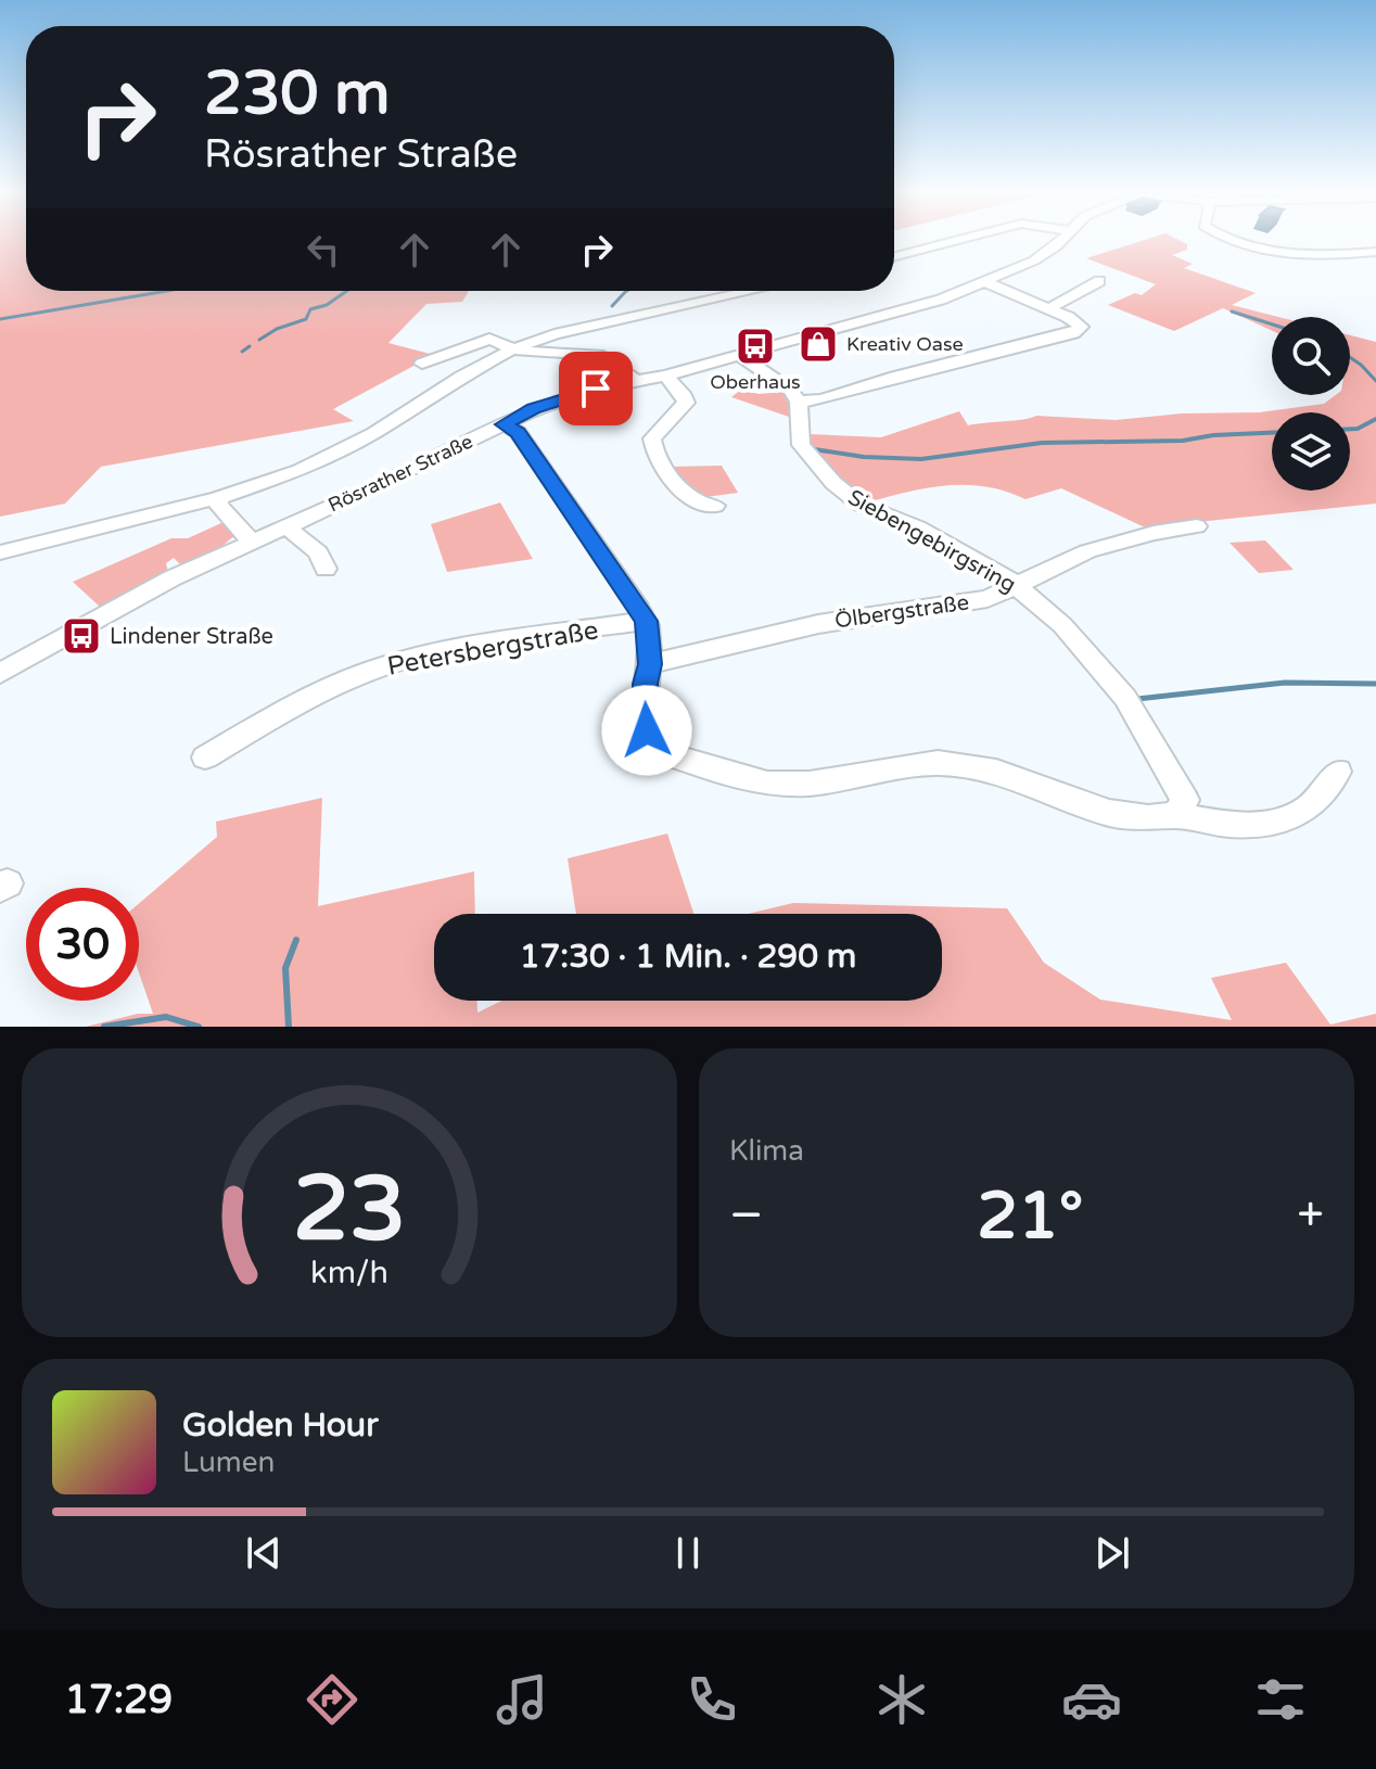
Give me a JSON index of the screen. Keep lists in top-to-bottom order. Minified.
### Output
{"streets":{"street":["Rösrather Straße","Siebengebirgsring","Ölbergstraße","Petersbergstraße"]},"crossings":[["Siebengebirgsring","Ölbergstraße"]],"places":{"shop":["Kreativ Oase"],"bus stop":["Oberhaus","Lindener Straße"]},"page":{"turn":["230 m","Rösrather Straße"],"limit":"30","trip":"17:30 · 1 Min. · 290 m","tile":"Klima","heat":["−","21°","+"],"song":["Golden Hour","Lumen"],"tabs":"17:29","gauge":["23","km/h"]}}
